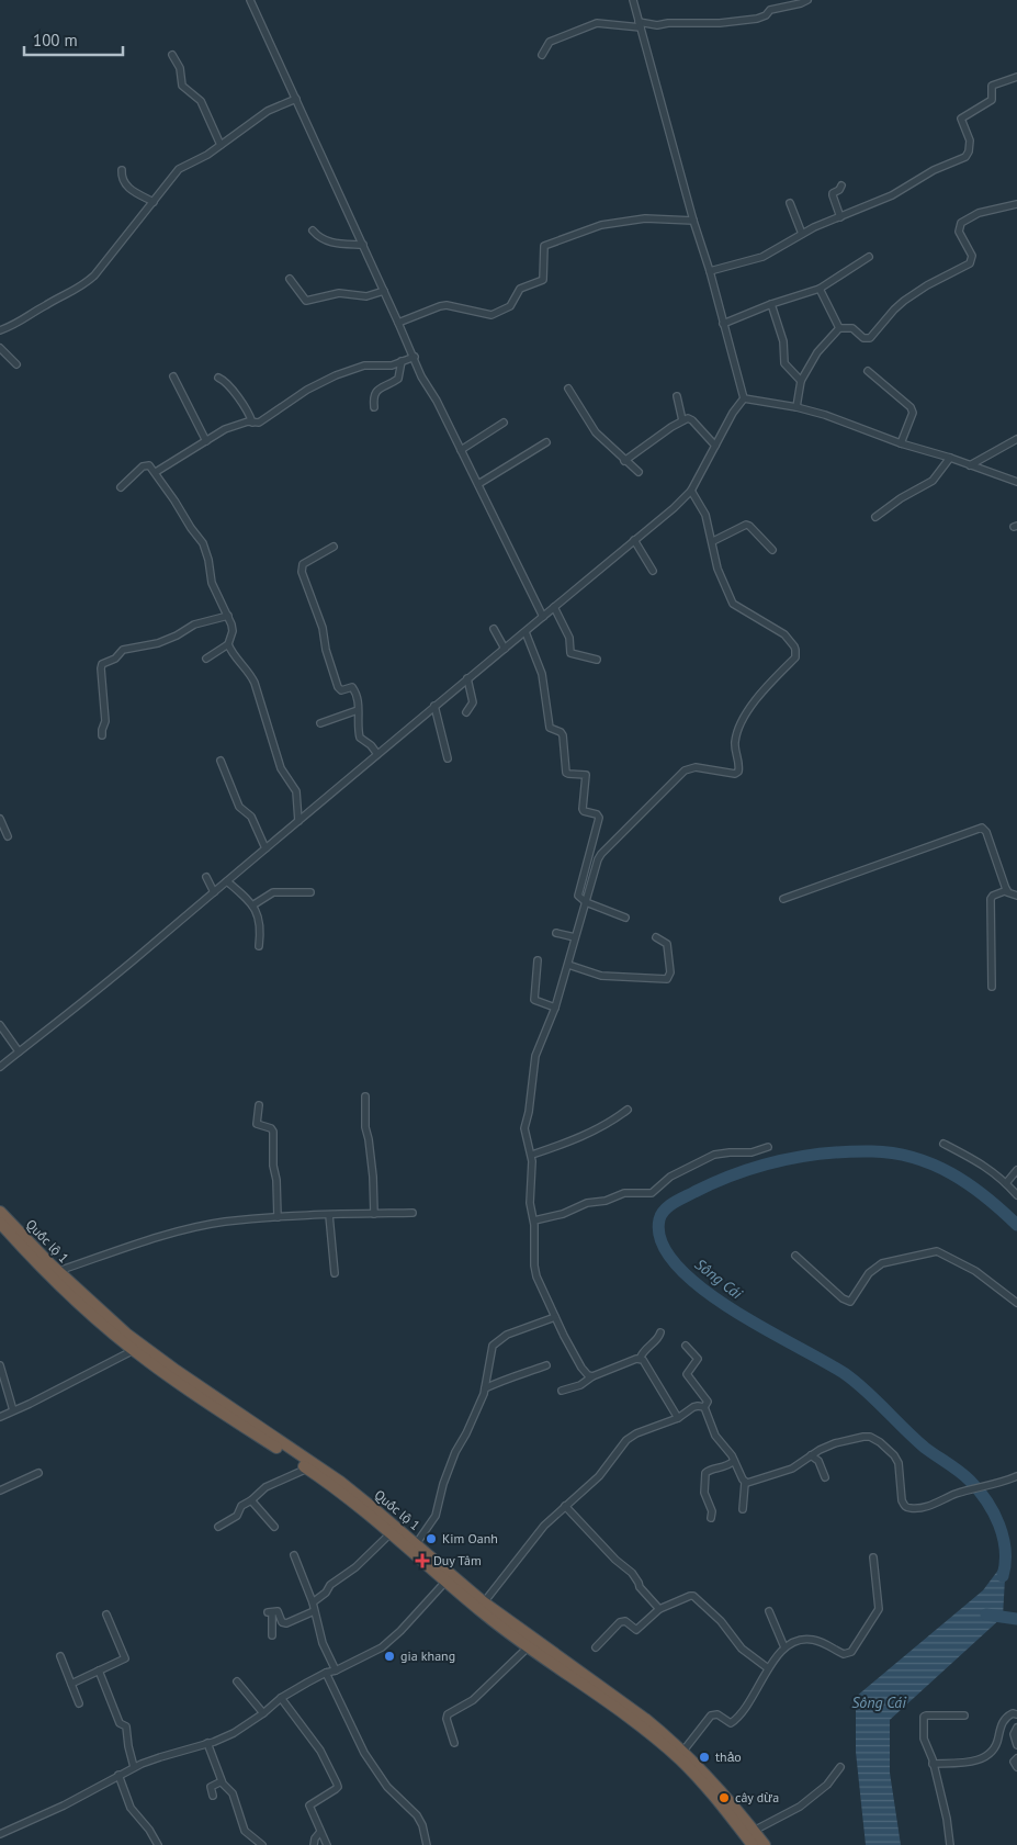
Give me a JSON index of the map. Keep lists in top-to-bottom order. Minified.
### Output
{"streets":{"highway":["Quốc lộ 1"]},"water":["Sông Cái"],"places":{"other":["Kim Oanh","gia khang","thảo","cây dừa"],"health":["Duy Tâm"]},"scale_bar":"100 m"}
